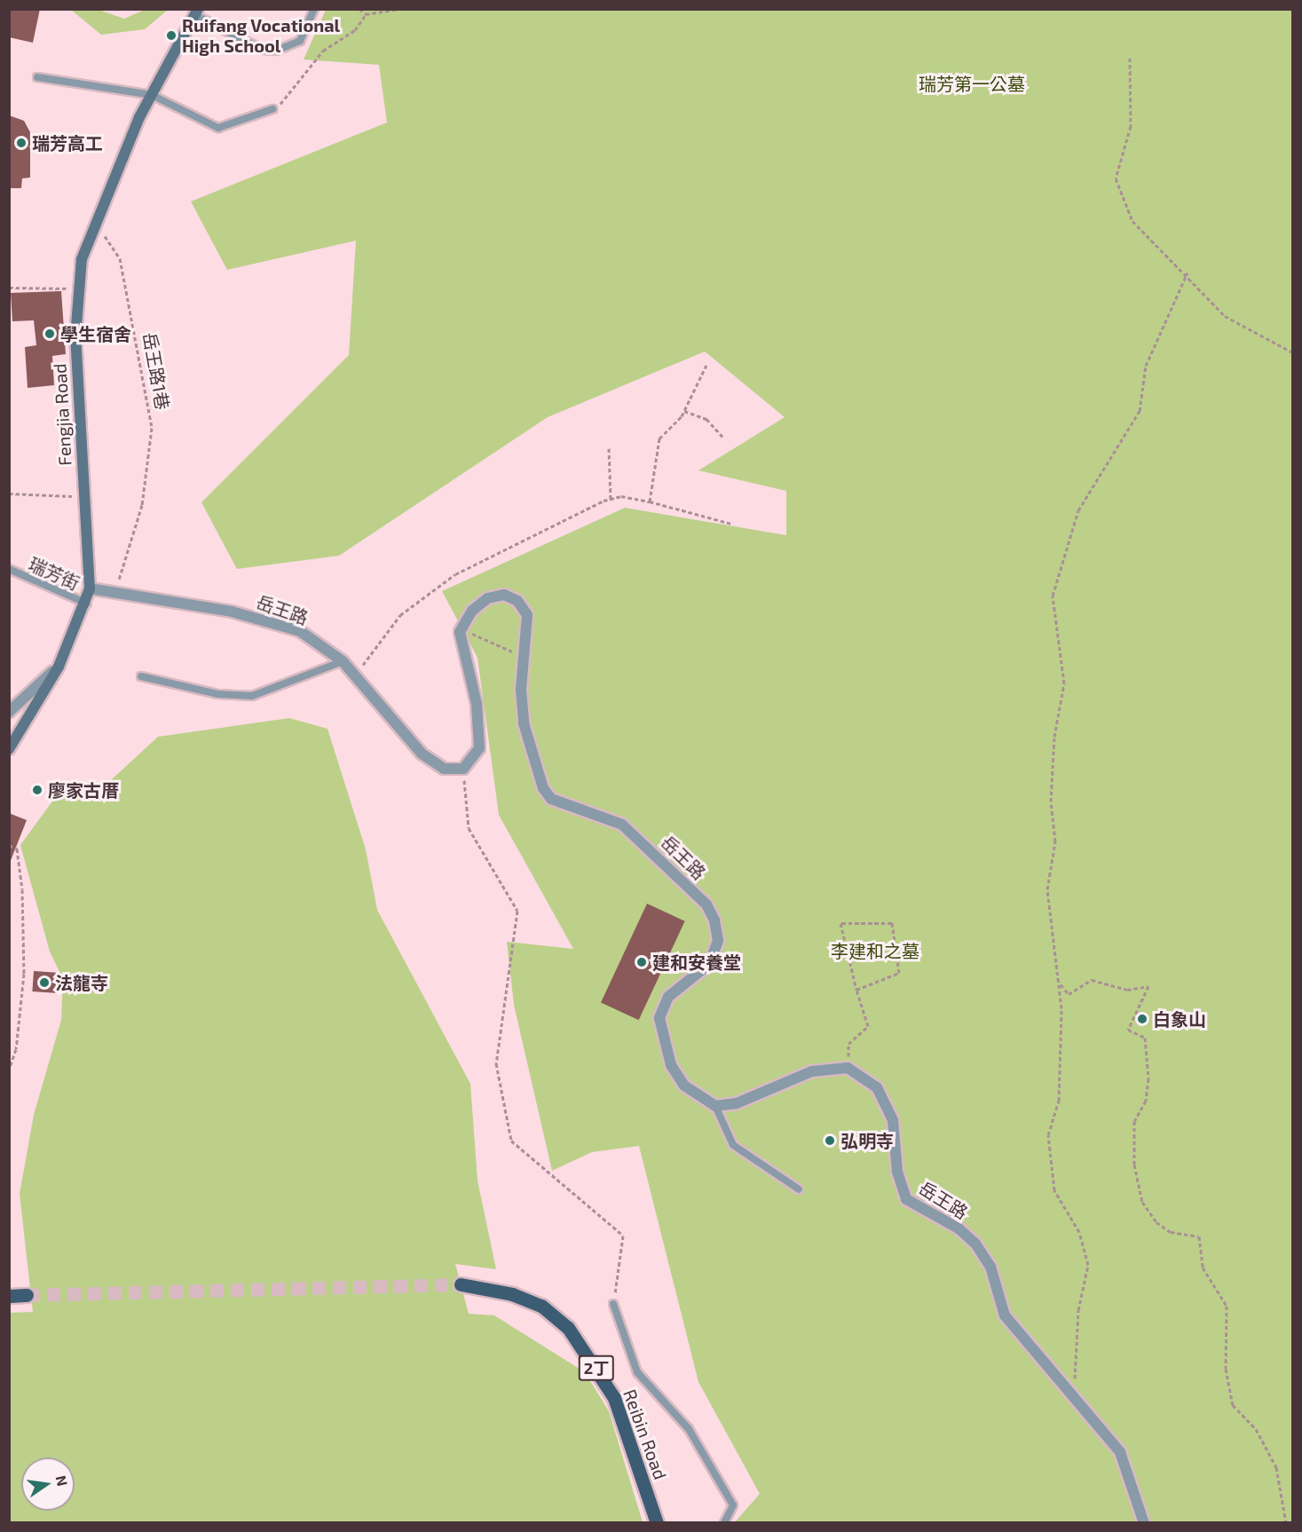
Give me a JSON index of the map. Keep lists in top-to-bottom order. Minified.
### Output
{"streets":{"main road":["Fengjia Road","2丁","Reibin Road"],"street":["岳王路"],"lane":["瑞芳街"],"path":["岳王路1巷"]},"crossings":[["岳王路1巷","Fengjia Road"],["岳王路1巷","岳王路"],["Fengjia Road","瑞芳街"],["Fengjia Road","岳王路"]],"parks":["瑞芳第一公墓","李建和之墓"],"places":["Ruifang Vocational High School","瑞芳高工","學生宿舍","廖家古厝","建和安養堂","法龍寺","白象山","弘明寺"],"north":"right"}
